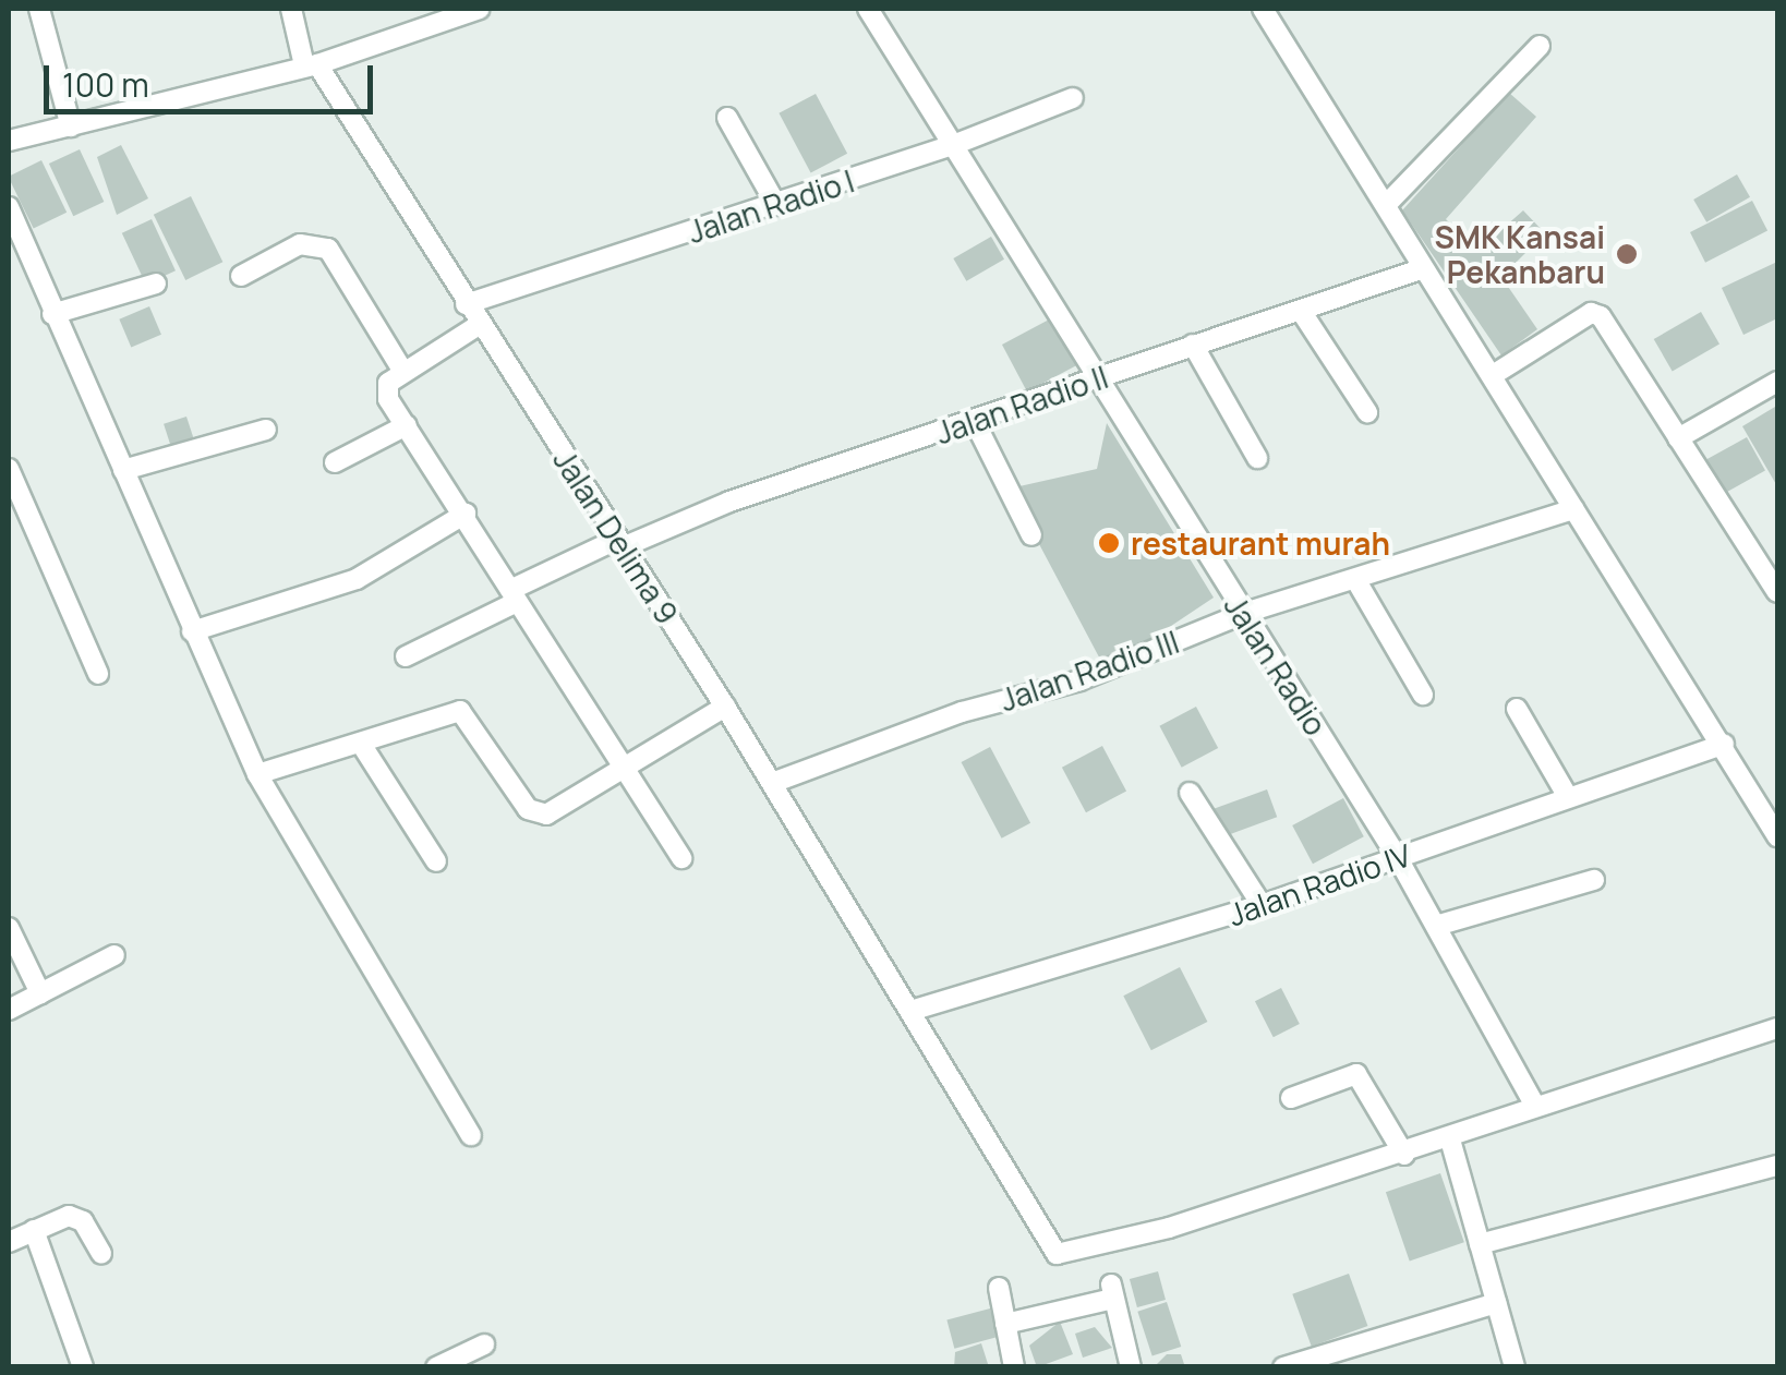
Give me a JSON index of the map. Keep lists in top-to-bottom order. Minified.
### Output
{"streets":{"street":["Jalan Radio I","Jalan Radio II","Jalan Delima 9","Jalan Radio","Jalan Radio III","Jalan Radio IV"]},"crossings":[["Jalan Radio I","Jalan Delima 9"],["Jalan Radio I","Jalan Radio"],["Jalan Radio II","Jalan Delima 9"],["Jalan Radio II","Jalan Radio"],["Jalan Delima 9","Jalan Radio III"],["Jalan Delima 9","Jalan Radio IV"],["Jalan Radio","Jalan Radio III"],["Jalan Radio","Jalan Radio IV"]],"places":["SMK Kansai Pekanbaru","restaurant murah"],"scale_bar":"100 m"}
